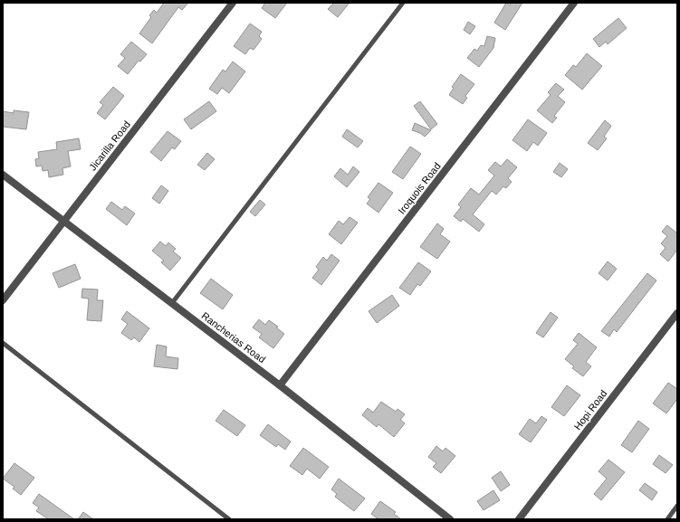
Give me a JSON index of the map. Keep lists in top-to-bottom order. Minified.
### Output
{"streets":{"street":["Jicarilla Road","Iroquois Road","Rancherias Road","Hopi Road"]},"crossings":[["Jicarilla Road","Rancherias Road"],["Iroquois Road","Rancherias Road"]]}
